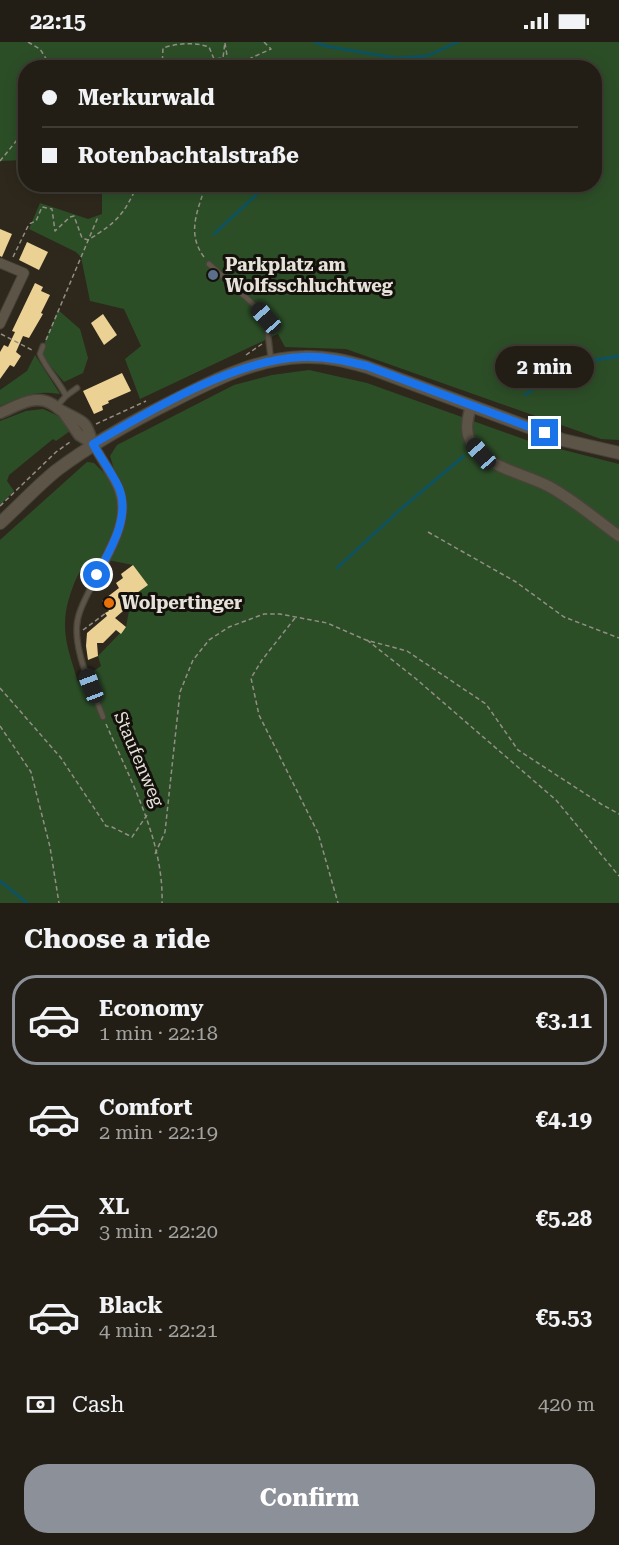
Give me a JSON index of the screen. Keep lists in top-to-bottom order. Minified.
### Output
{"streets":{"street":["Staufenweg"]},"places":["Parkplatz am Wolfsschluchtweg","Wolpertinger"],"page":{"status":"22:15","banner":["Merkurwald","Rotenbachtalstraße"],"bubble":"2 min","heading":"Choose a ride","list":[{"name":"Economy","note":"1 min · 22:18","value":"€3.11"},{"name":"Comfort","note":"2 min · 22:19","value":"€4.19"},{"name":"XL","note":"3 min · 22:20","value":"€5.28"},{"name":"Black","note":"4 min · 22:21","value":"€5.53"}],"pay":["Cash","420 m"],"buttons":"Confirm"}}
